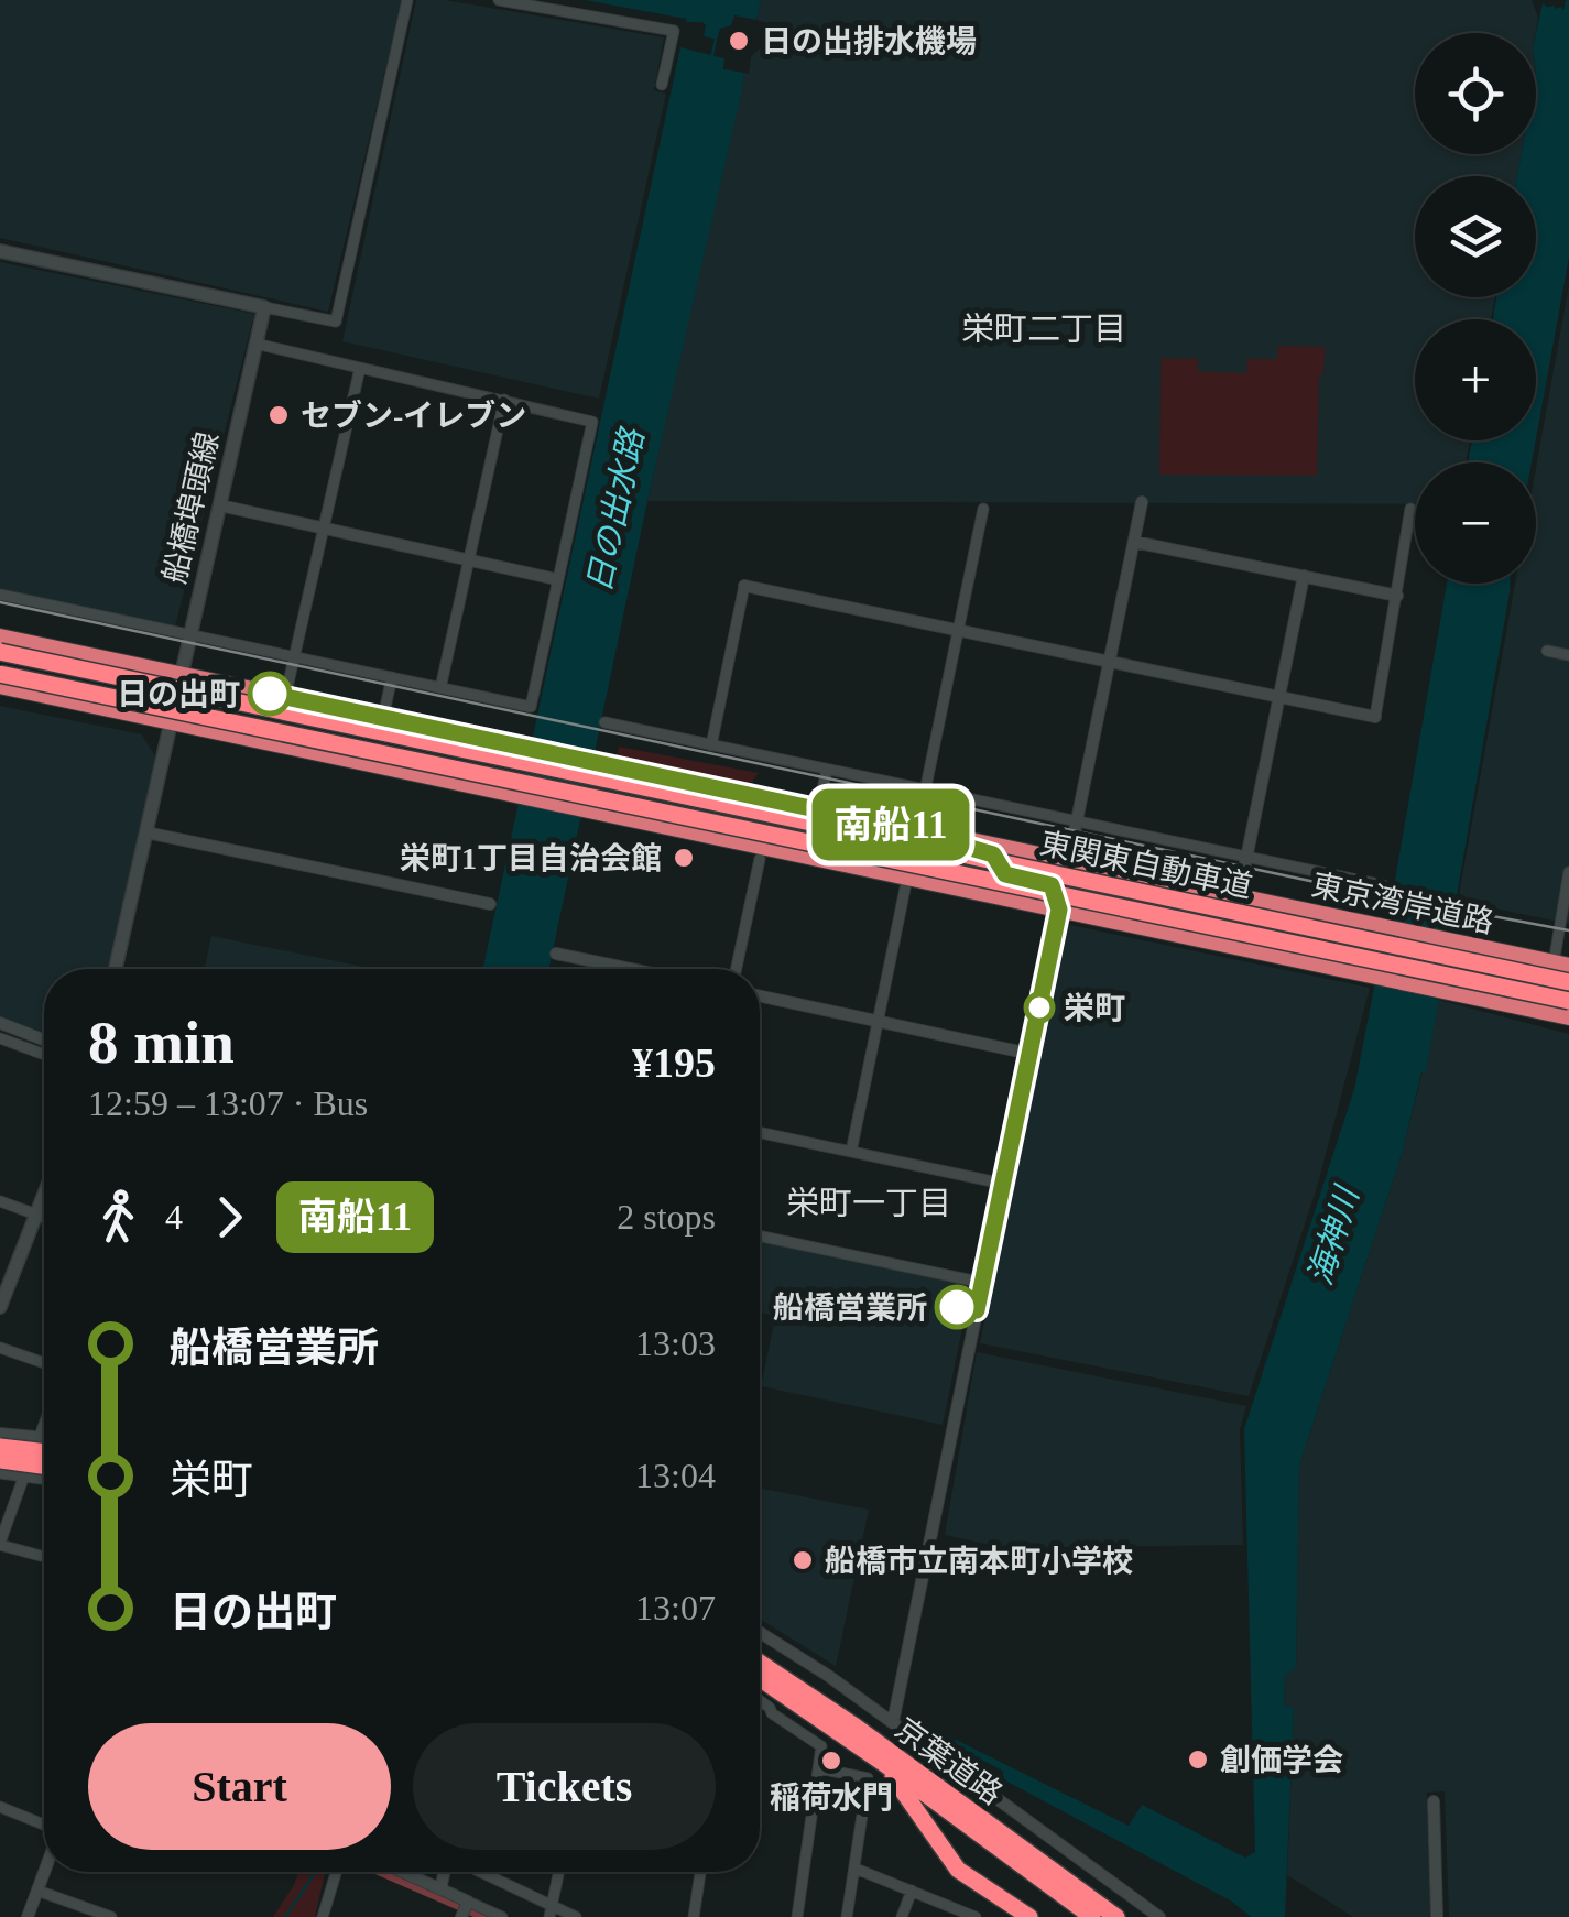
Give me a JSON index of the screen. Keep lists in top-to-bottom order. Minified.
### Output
{"streets":{"highway":["東関東自動車道","東京湾岸道路","京葉道路"],"main road":["船橋埠頭線"]},"crossings":[["船橋埠頭線","東京湾岸道路"],["東関東自動車道","東京湾岸道路"]],"districts":["栄町二丁目","栄町一丁目"],"water":["日の出水路","海神川"],"places":["日の出排水機場","セブン-イレブン","日の出町","栄町1丁目自治会館","栄町","船橋営業所","船橋市立南本町小学校","創価学会","稲荷水門"],"lines":["bus line 南船11"],"page":{"on_map":"南船11","map_buttons":["+","−"],"heading":["8 min","12:59 – 13:07 · Bus","¥195"],"legs":["4","南船11","2 stops"],"list":[{"name":"船橋営業所","value":"13:03"},{"name":"栄町","value":"13:04"},{"name":"日の出町","value":"13:07"}],"buttons":["Start","Tickets"]}}
